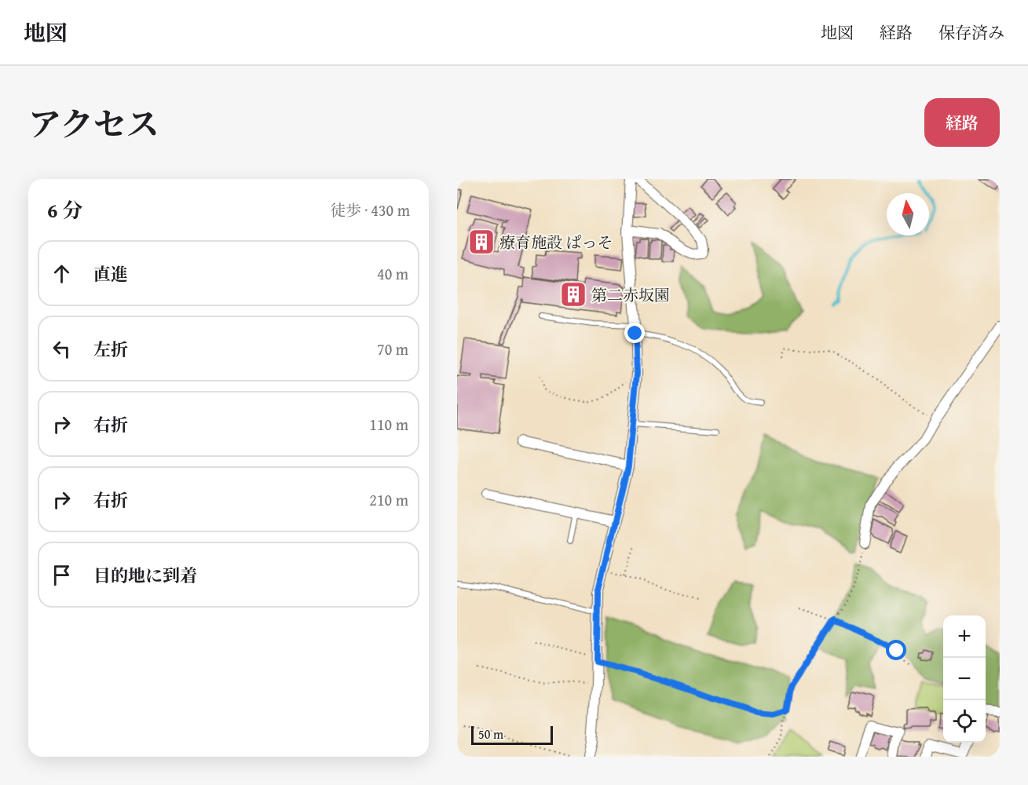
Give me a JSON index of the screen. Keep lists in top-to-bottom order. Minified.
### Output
{"places":{"building":["療育施設 ぱっそ","第二赤坂園"]},"scale_bar":"50 m","north":"top","page":{"header":"地図","nav":["地図","経路","保存済み"],"title":"アクセス","buttons":"経路","heading":["6 分","徒歩 · 430 m"],"list":[["直進","40 m"],["左折","70 m"],["右折","110 m"],["右折","210 m"],"目的地に到着"],"map_buttons":["+","−"],"scale":"50 m"}}
